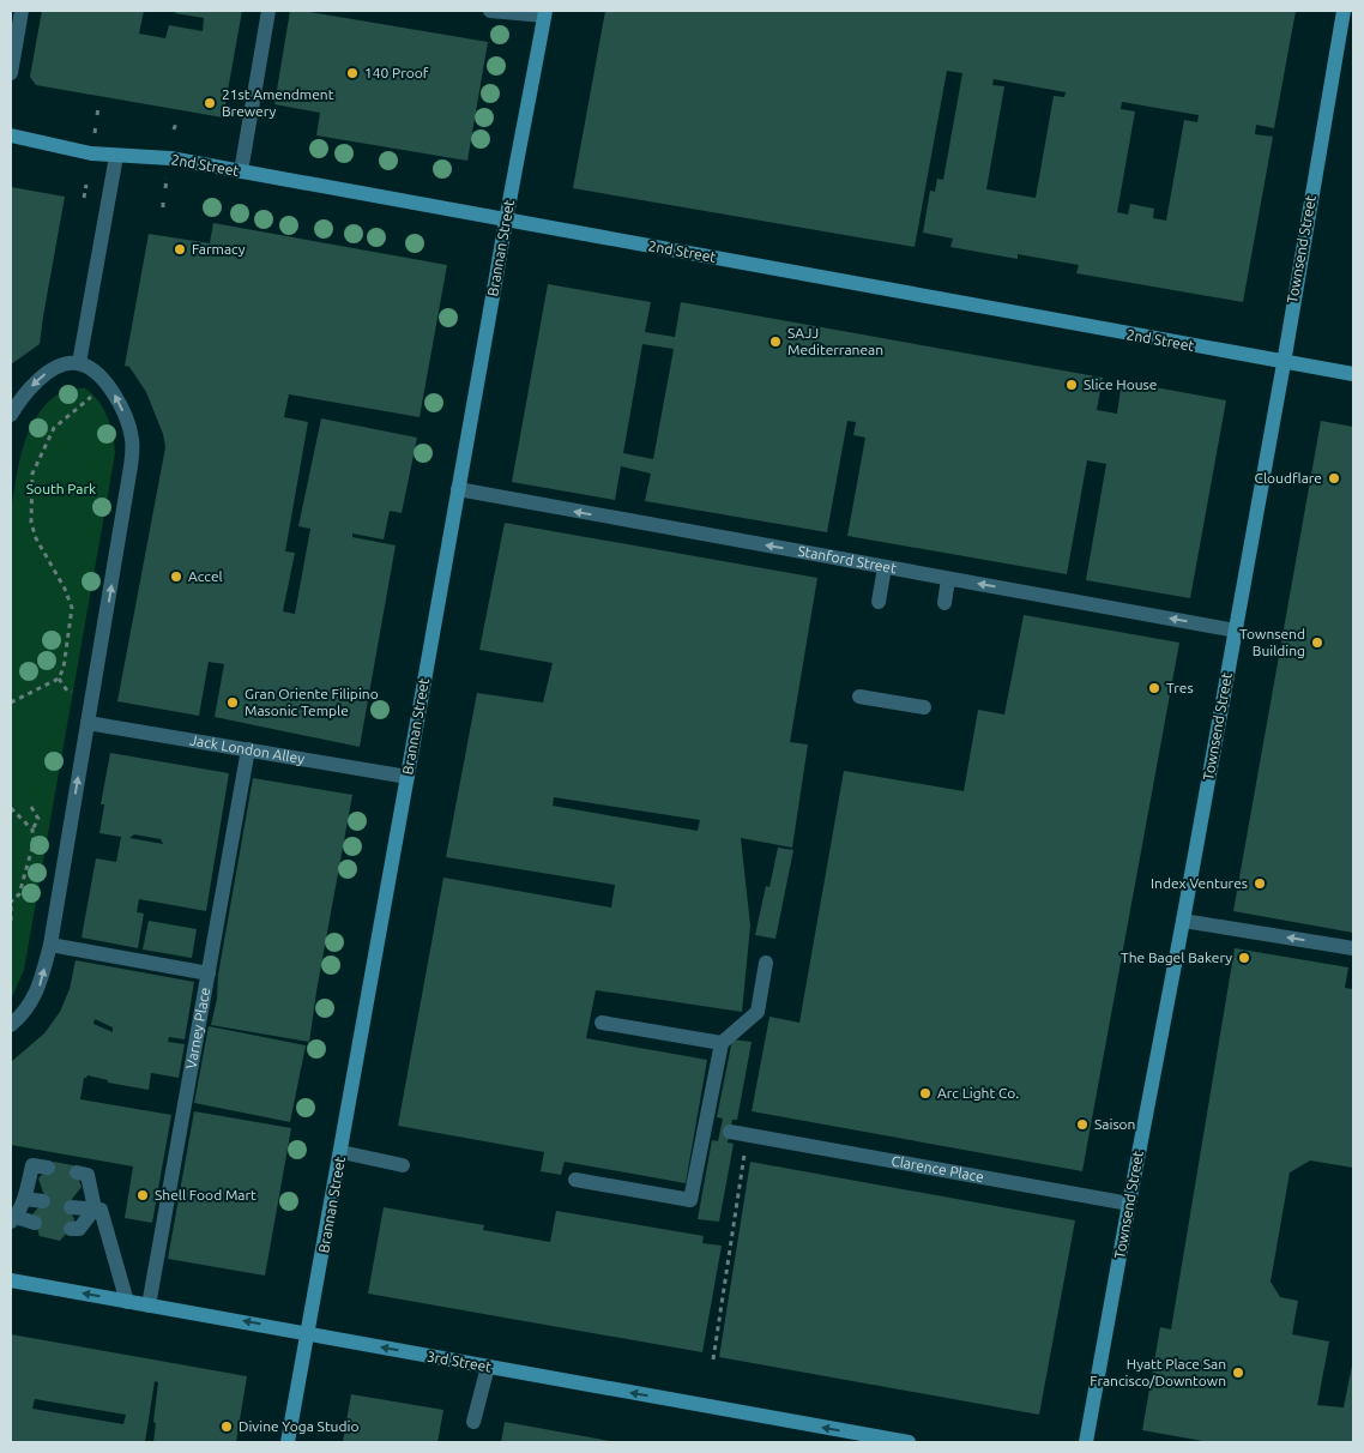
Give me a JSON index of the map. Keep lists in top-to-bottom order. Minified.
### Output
{"streets":{"main road":["2nd Street","Brannan Street","Townsend Street","3rd Street"],"street":["Stanford Street","Jack London Alley","Varney Place","Clarence Place"]},"crossings":[["2nd Street","Brannan Street"],["2nd Street","Townsend Street"],["Brannan Street","Stanford Street"],["Brannan Street","Jack London Alley"],["Brannan Street","3rd Street"],["Townsend Street","Stanford Street"],["Townsend Street","Clarence Place"],["Jack London Alley","Varney Place"],["Varney Place","3rd Street"]],"one_way":["Stanford Street","3rd Street"],"parks":["South Park"],"places":["140 Proof","21st Amendment Brewery","Farmacy","SAJJ Mediterranean","Slice House","Cloudflare","Accel","Townsend Building","Tres","Gran Oriente Filipino Masonic Temple","Index Ventures","The Bagel Bakery","Arc Light Co.","Saison","Shell Food Mart","Hyatt Place San Francisco/Downtown","Divine Yoga Studio"]}
